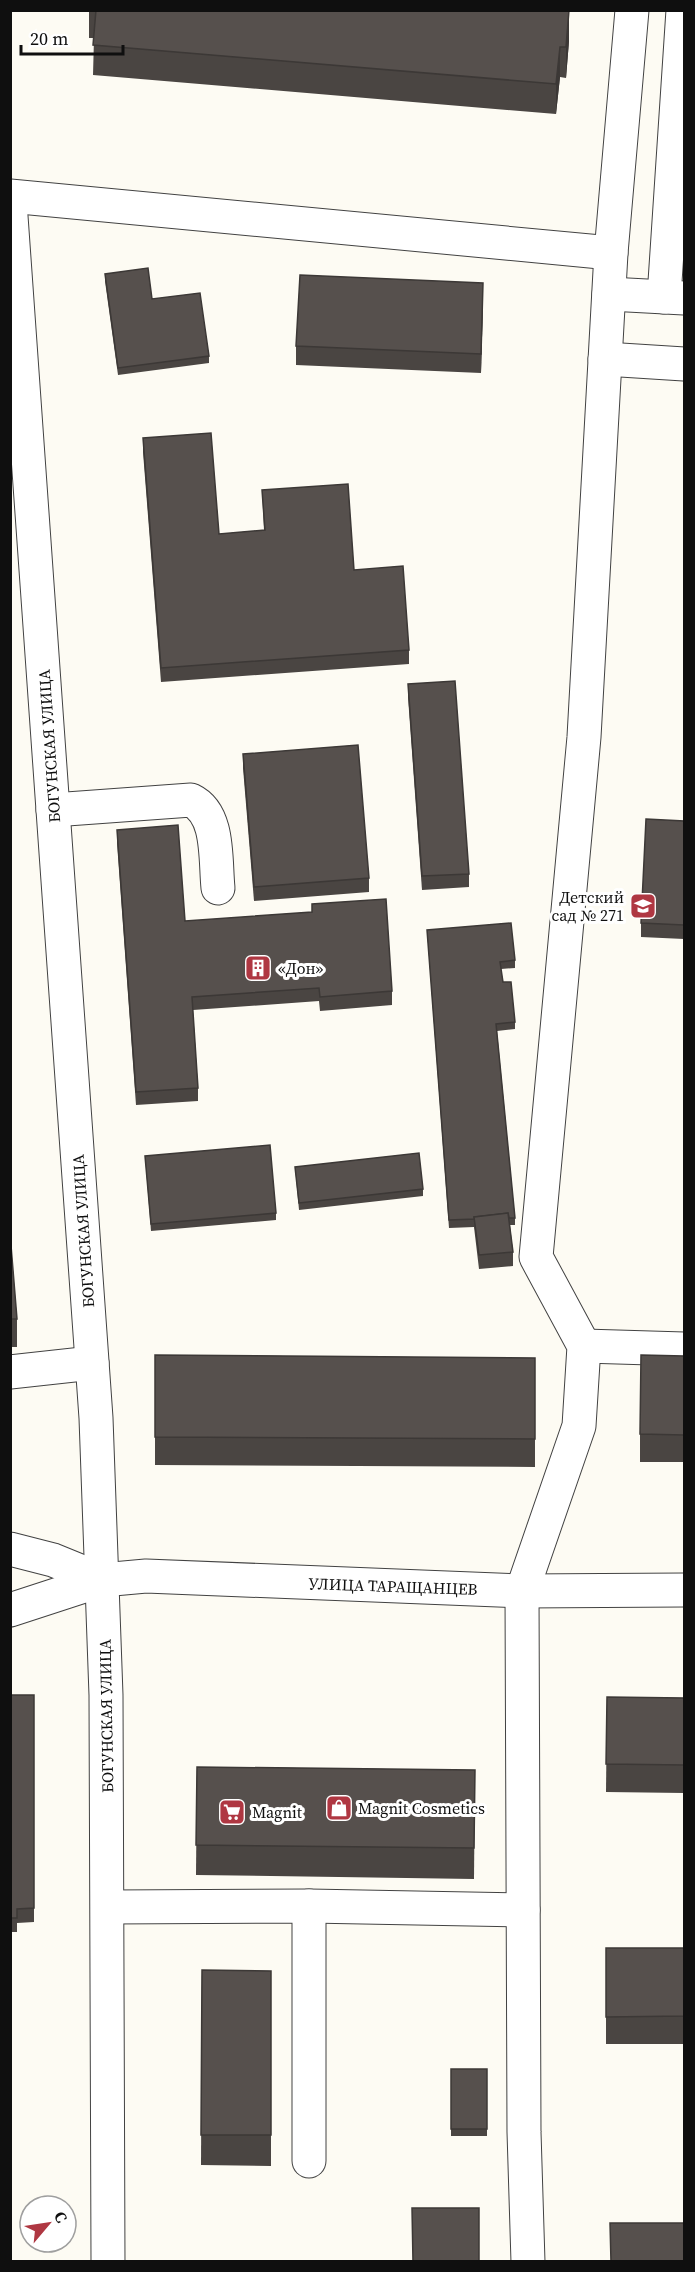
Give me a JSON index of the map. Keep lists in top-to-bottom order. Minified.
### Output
{"streets":{"street":["БОГУНСКАЯ УЛИЦА","УЛИЦА ТАРАЩАНЦЕВ"]},"crossings":[["БОГУНСКАЯ УЛИЦА","УЛИЦА ТАРАЩАНЦЕВ"]],"places":{"school or university":["Детский сад № 271"],"building":["«Дон»"],"shop":["Magnit Cosmetics"],"supermarket":["Magnit"]},"scale_bar":"20 m","north":"top right"}
